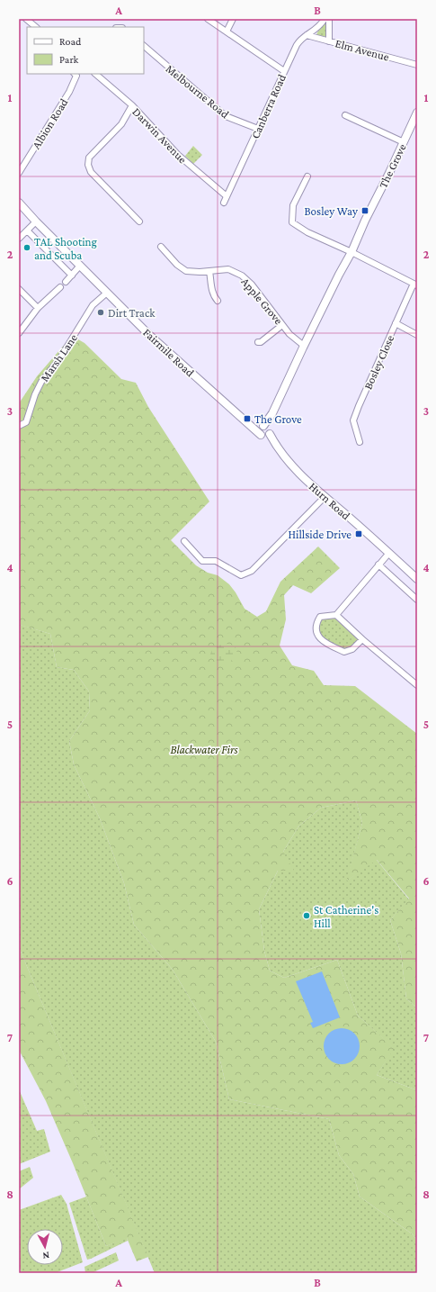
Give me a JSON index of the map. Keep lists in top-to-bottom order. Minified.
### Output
{"streets":{"main road":["The Grove","Fairmile Road","Hurn Road"],"street":["Elm Avenue","Melbourne Road","Canberra Road","Albion Road","Darwin Avenue","Apple Grove","Marsh Lane","Bosley Close"]},"crossings":[["Elm Avenue","Canberra Road"],["Melbourne Road","Canberra Road"],["Canberra Road","Darwin Avenue"],["The Grove","Apple Grove"],["The Grove","Fairmile Road"],["The Grove","Hurn Road"],["Fairmile Road","Marsh Lane"],["Fairmile Road","Hurn Road"]],"parks":["Blackwater Firs"],"places":{"transit":["Bosley Way","The Grove","Hillside Drive"],"other":["TAL Shooting and Scuba","Dirt Track","St Catherine's Hill"]},"legend":["Road","Park"],"north":"bottom","grid":{"columns":["A","B"],"rows":["1","2","3","4","5","6","7","8"]}}
